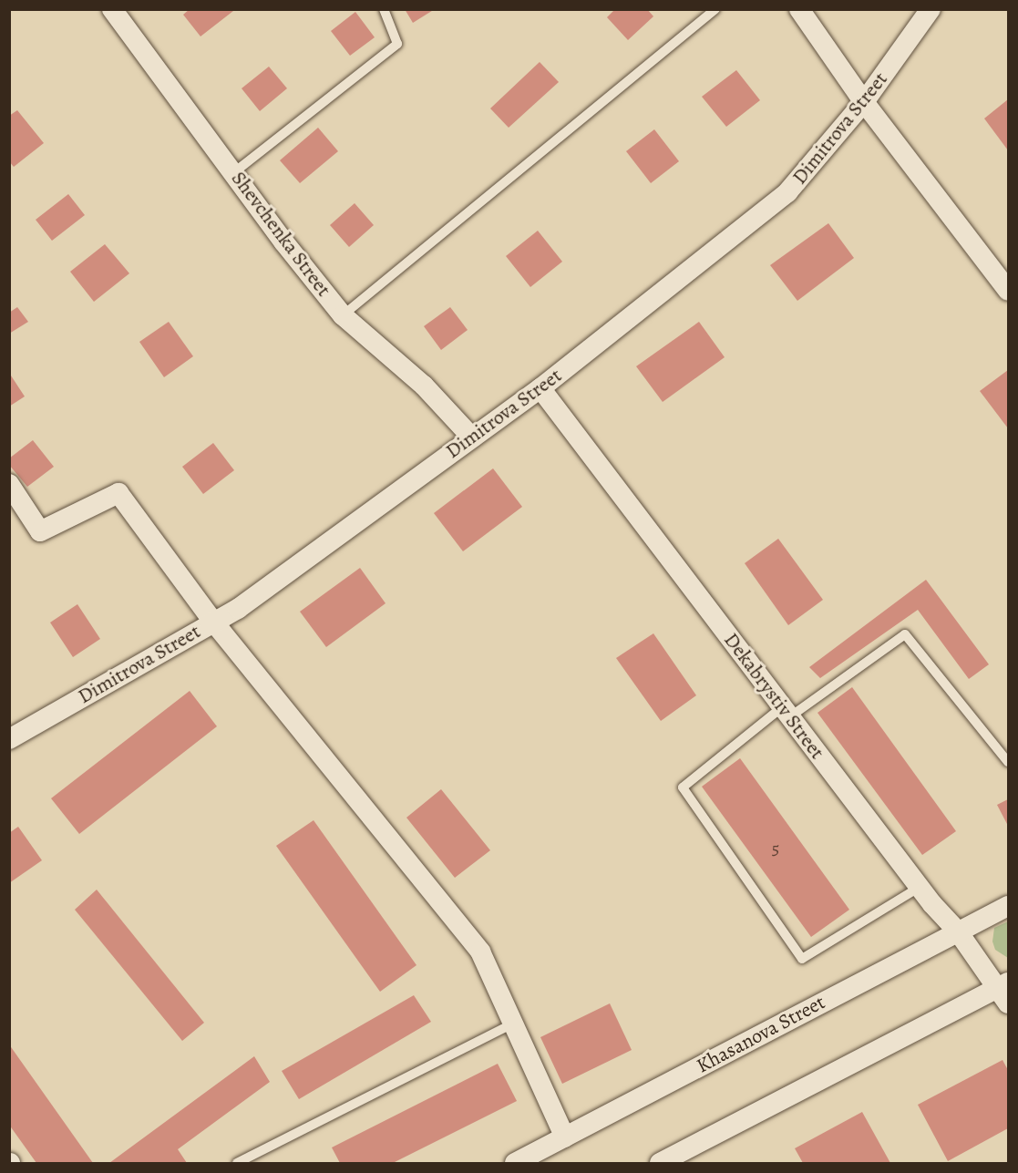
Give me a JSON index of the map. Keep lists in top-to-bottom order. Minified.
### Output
{"streets":{"street":["Dimitrova Street","Shevchenka Street","Dekabrystiv Street","Khasanova Street"]},"crossings":[["Dimitrova Street","Shevchenka Street"],["Dimitrova Street","Dekabrystiv Street"],["Dekabrystiv Street","Khasanova Street"]],"house_numbers":["5"]}
